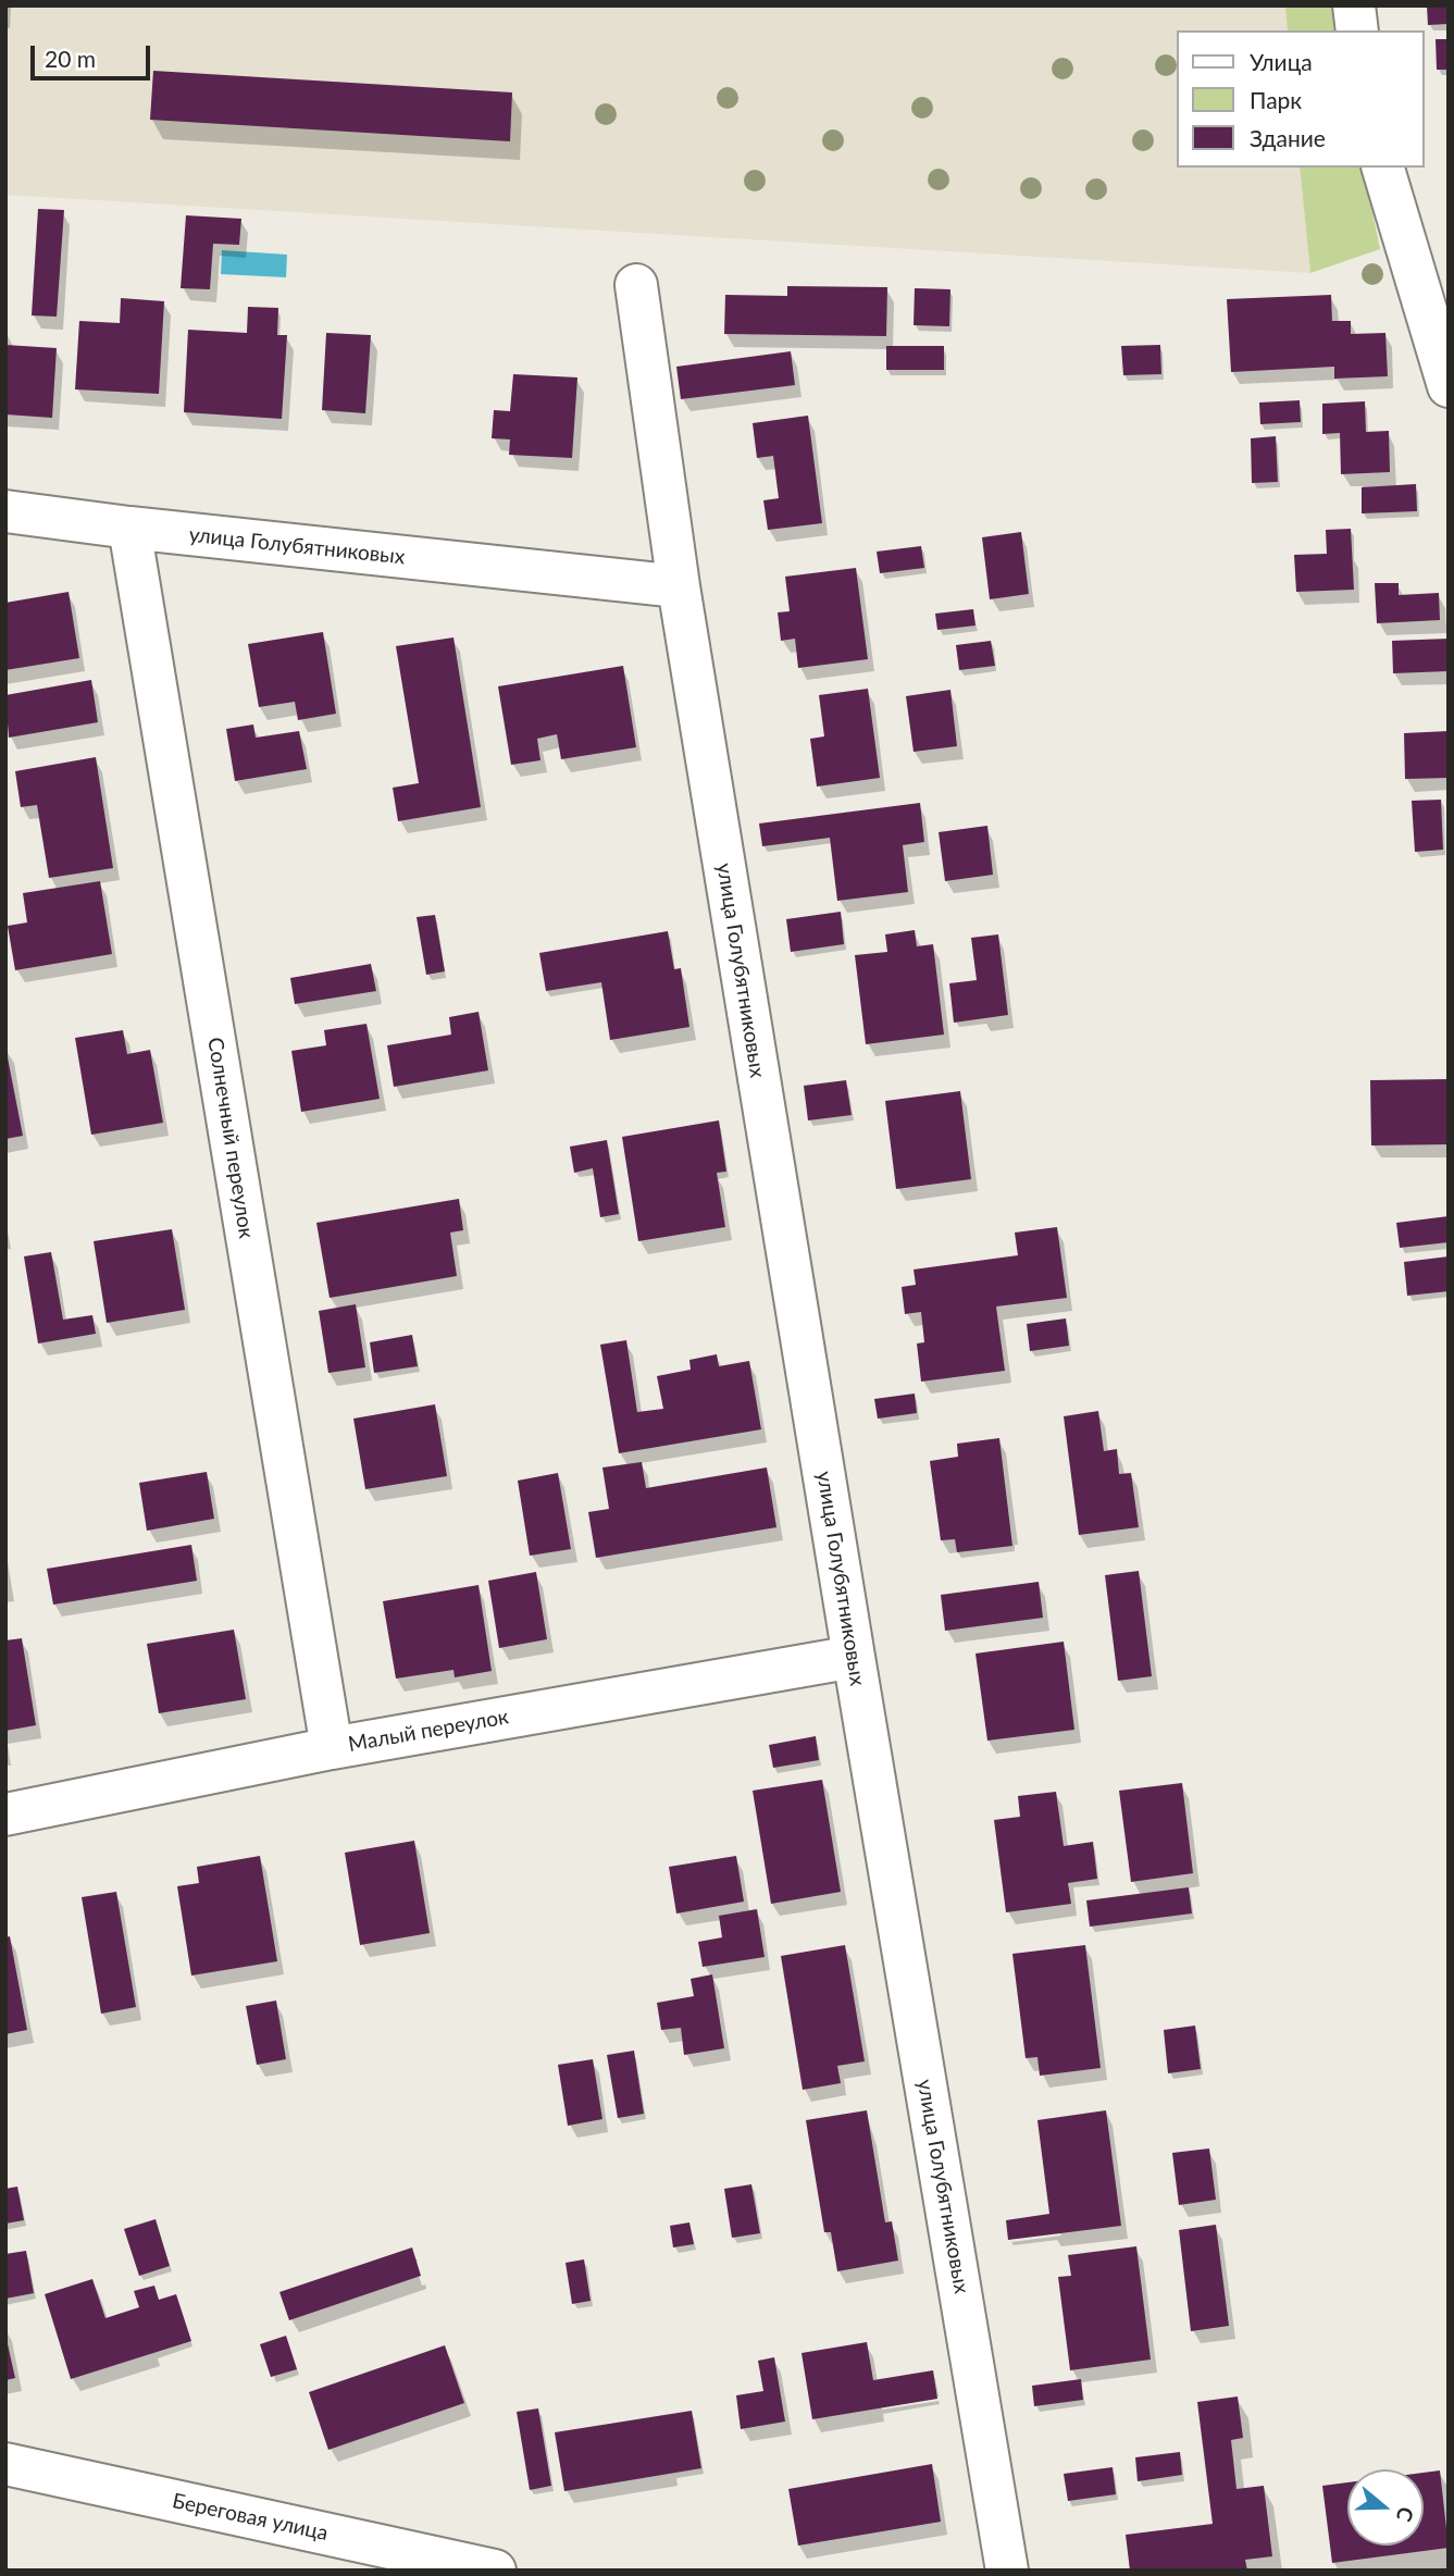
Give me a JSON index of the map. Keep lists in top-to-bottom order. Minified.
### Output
{"streets":{"street":["улица Голубятниковых","Солнечный переулок","Малый переулок","Береговая улица"]},"crossings":[["улица Голубятниковых","Солнечный переулок"],["улица Голубятниковых","Малый переулок"],["Солнечный переулок","Малый переулок"]],"legend":["Улица","Парк","Здание"],"scale_bar":"20 m","north":"right"}
